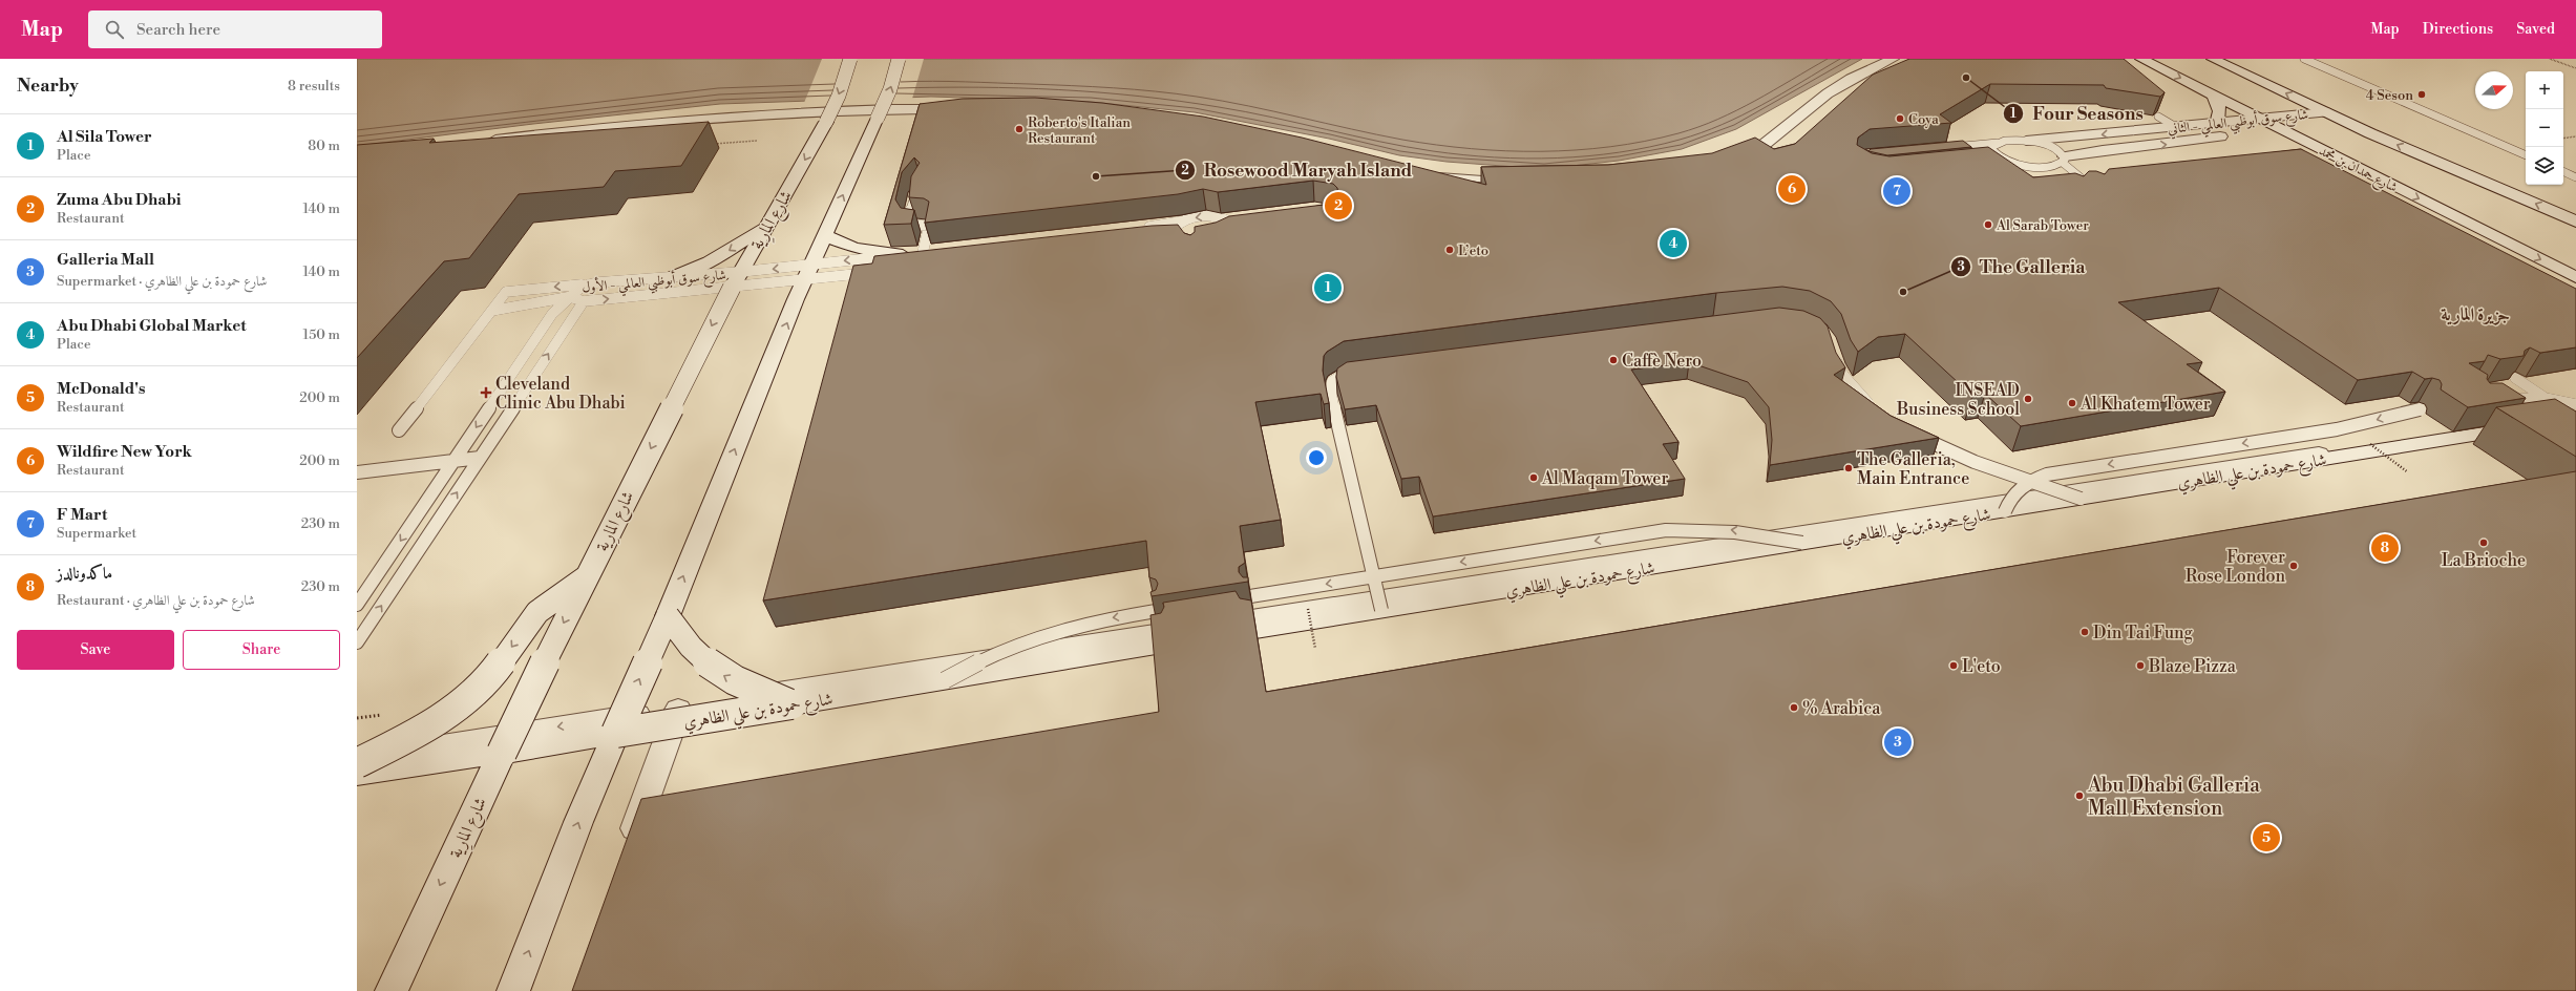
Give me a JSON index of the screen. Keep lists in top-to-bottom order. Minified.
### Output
{"streets":{"street":["شارع سوق أبوظبي العالمي - الثاني","شارع حمدان بن محمد","شارع المارِية","شارع حمودة بن علي الظاهري"],"lane":["شارع سوق أبوظبي العالمي - الأول"]},"crossings":[["شارع سوق أبوظبي العالمي - الثاني","شارع حمدان بن محمد"],["شارع المارِية","شارع سوق أبوظبي العالمي - الأول"],["شارع المارِية","شارع حمودة بن علي الظاهري"]],"districts":["جزيرة المارية"],"places":{"other":["Four Seasons","4 Seson","Coya","Roberto's Italian Restaurant","Rosewood Maryah Island","Al Sarab Tower","L’eto","The Galleria","Caffè Nero","INSEAD Business School","Al Khatem Tower","The Galleria, Main Entrance","Al Maqam Tower","La Brioche","Forever Rose London","Din Tai Fung","L'eto","Blaze Pizza","% Arabica","Abu Dhabi Galleria Mall Extension"],"health":["Cleveland Clinic Abu Dhabi"]},"north":"right","page":{"header":"Map","search":"Search here","nav":["Map","Directions","Saved"],"heading":["Nearby","8 results"],"map_buttons":["+","−"],"list":[{"mark":"1","name":"Al Sila Tower","note":"Place","value":"80 m"},{"mark":"2","name":"Zuma Abu Dhabi","note":"Restaurant","value":"140 m"},{"mark":"3","name":"Galleria Mall","note":"Supermarket · شارع حمودة بن علي الظاهري","value":"140 m"},{"mark":"4","name":"Abu Dhabi Global Market","note":"Place","value":"150 m"},{"mark":"5","name":"McDonald's","note":"Restaurant","value":"200 m"},{"mark":"6","name":"Wildfire New York","note":"Restaurant","value":"200 m"},{"mark":"7","name":"F Mart","note":"Supermarket","value":"230 m"},{"mark":"8","name":"ماكدونالدز","note":"Restaurant · شارع حمودة بن علي الظاهري","value":"230 m"}],"pins":["6","7","2","4","1","8","3","5"],"buttons":["Save","Share"]}}
